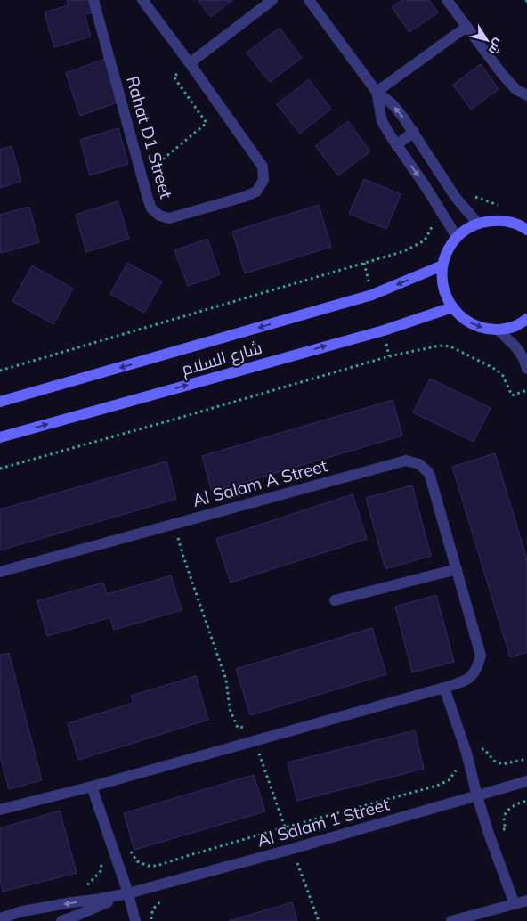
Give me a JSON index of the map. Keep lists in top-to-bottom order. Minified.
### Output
{"streets":{"street":["Rahat D1 Street","شارع السلام","Al Salam A Street","Al Salam 1 Street"]},"north":"bottom right"}
